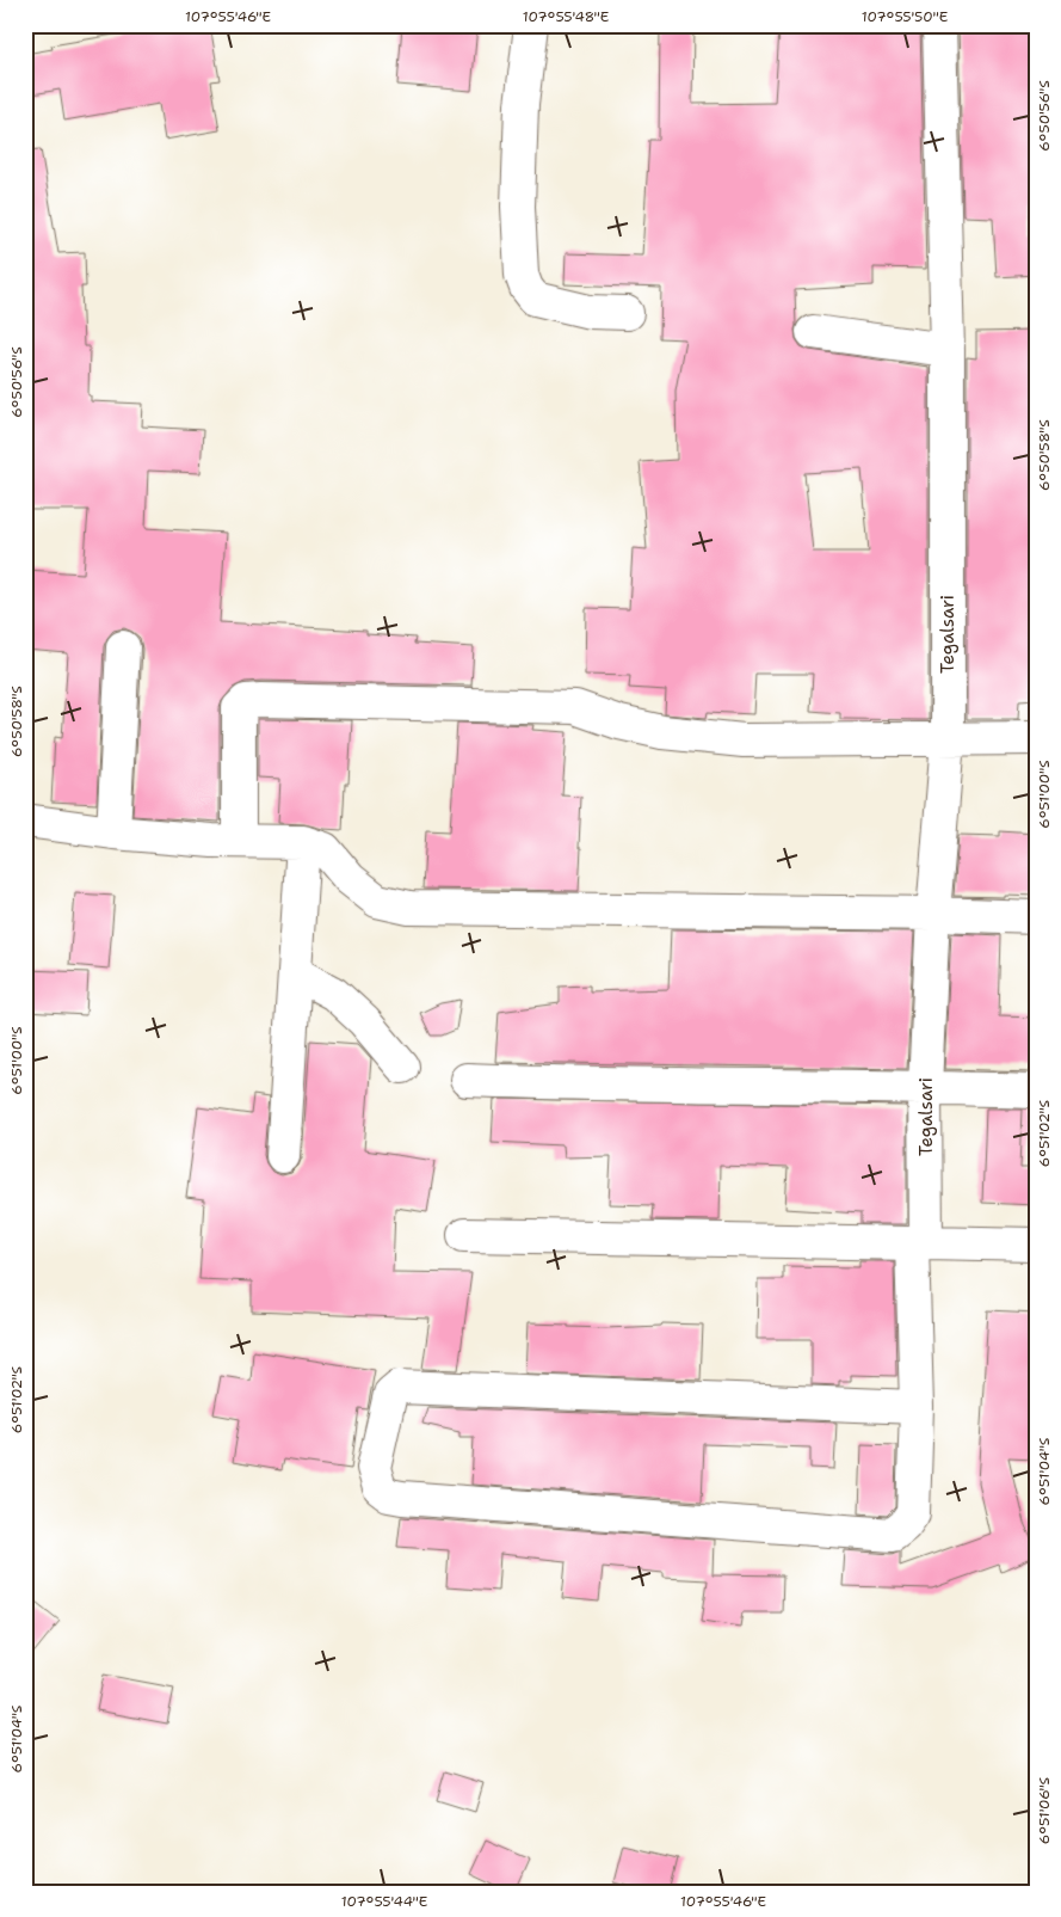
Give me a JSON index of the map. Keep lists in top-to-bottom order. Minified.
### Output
{"streets":{"street":["Tegalsari"]},"coordinates":["107°55'46\"E","107°55'48\"E","107°55'50\"E","6°50'56\"S","6°50'58\"S","6°51'00\"S","6°51'02\"S","6°51'04\"S","6°51'06\"S","107°55'44\"E"]}
